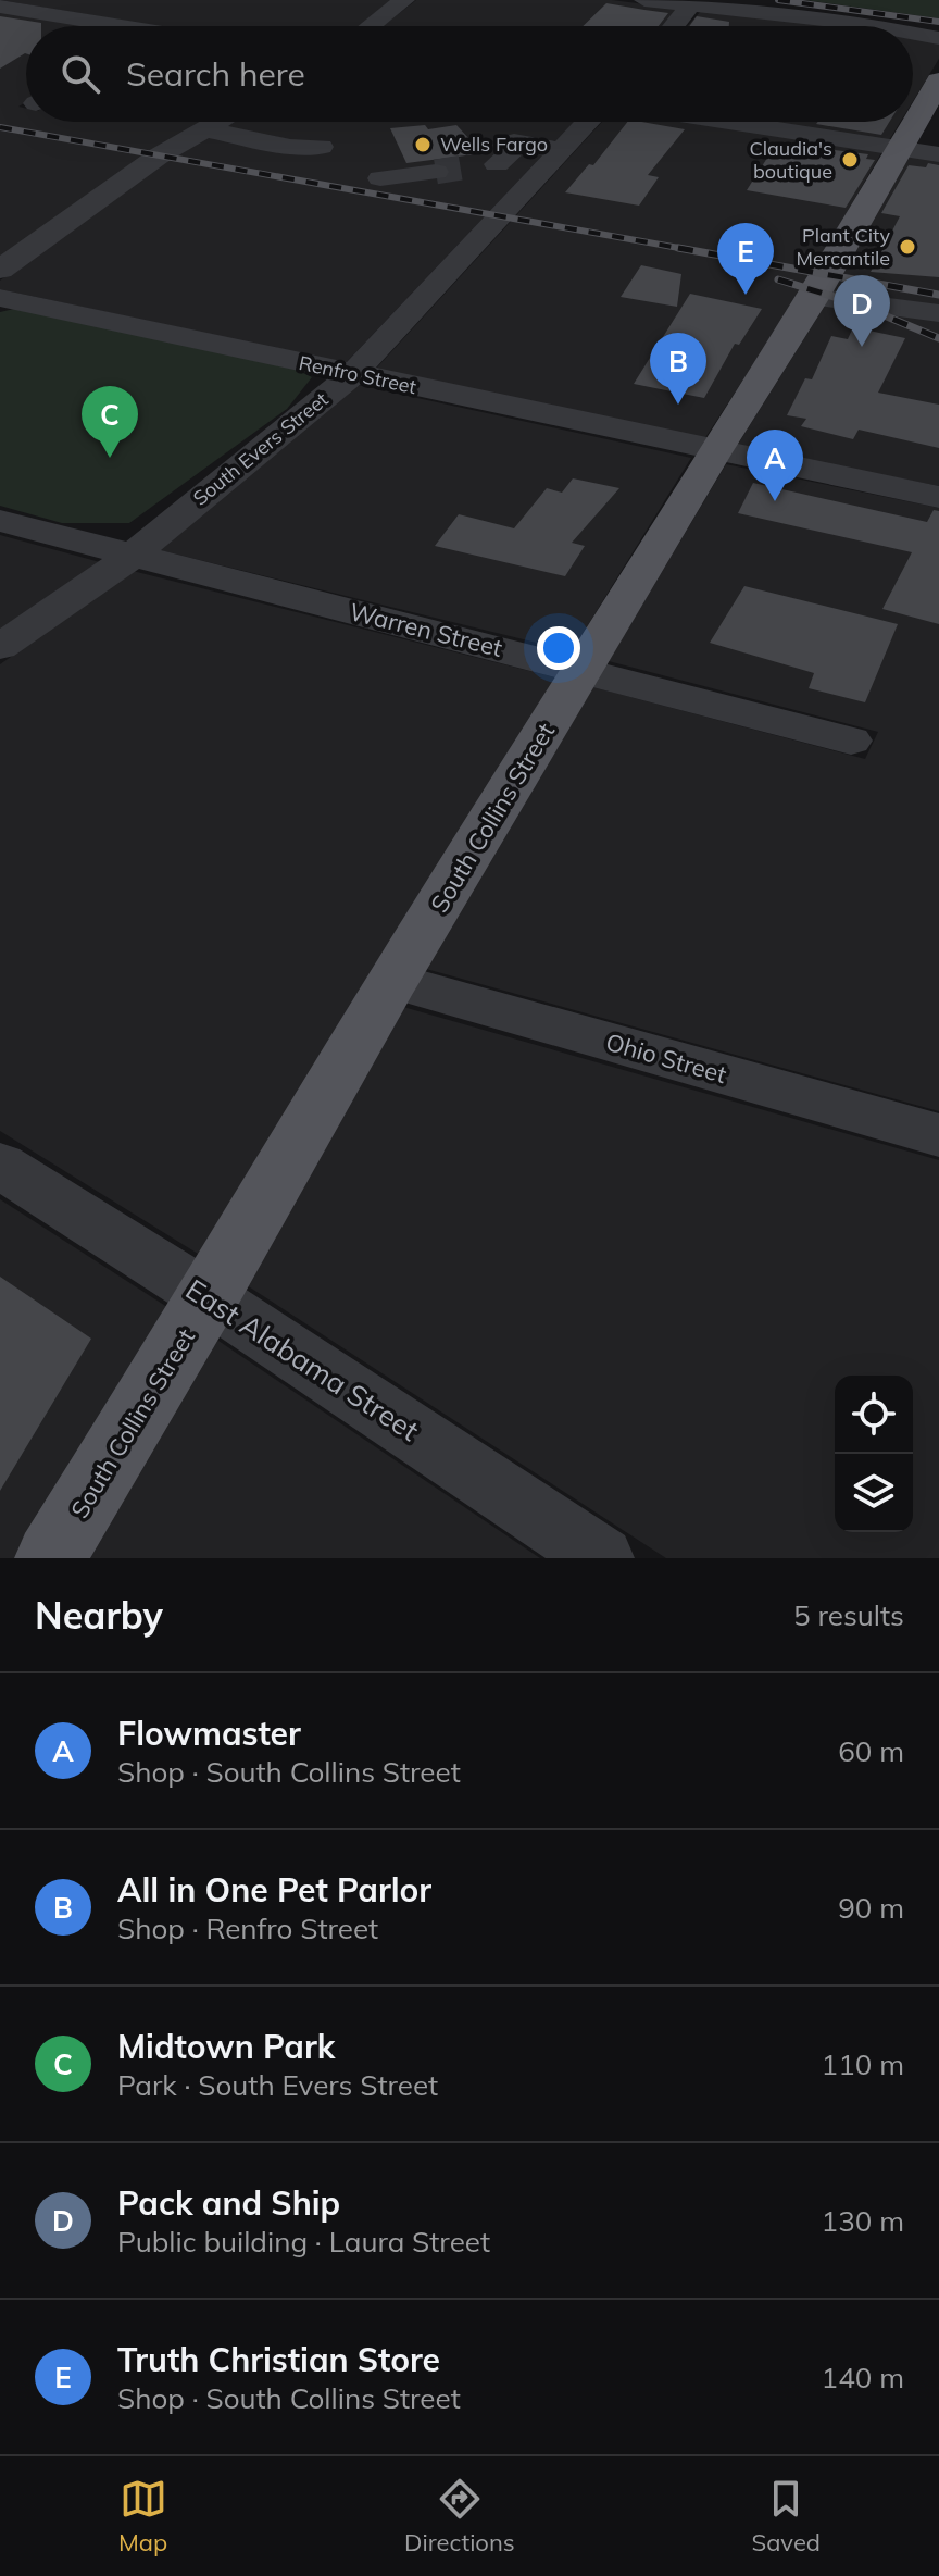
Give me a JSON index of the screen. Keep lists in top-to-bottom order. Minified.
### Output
{"streets":{"main road":["South Collins Street"],"street":["Renfro Street","South Evers Street","Warren Street","Ohio Street","East Alabama Street"]},"crossings":[["Renfro Street","South Evers Street"],["Renfro Street","South Collins Street"],["South Evers Street","Warren Street"],["Warren Street","South Collins Street"],["South Collins Street","Ohio Street"],["South Collins Street","East Alabama Street"]],"places":["Wells Fargo","Claudia's boutique","Plant City Mercantile"],"page":{"search":"Search here","pins":["E","D","B","C","A"],"heading":["Nearby","5 results"],"list":[{"mark":"A","name":"Flowmaster","note":"Shop · South Collins Street","value":"60 m"},{"mark":"B","name":"All in One Pet Parlor","note":"Shop · Renfro Street","value":"90 m"},{"mark":"C","name":"Midtown Park","note":"Park · South Evers Street","value":"110 m"},{"mark":"D","name":"Pack and Ship","note":"Public building · Laura Street","value":"130 m"},{"mark":"E","name":"Truth Christian Store","note":"Shop · South Collins Street","value":"140 m"}],"nav":["Map","Directions","Saved"]}}
